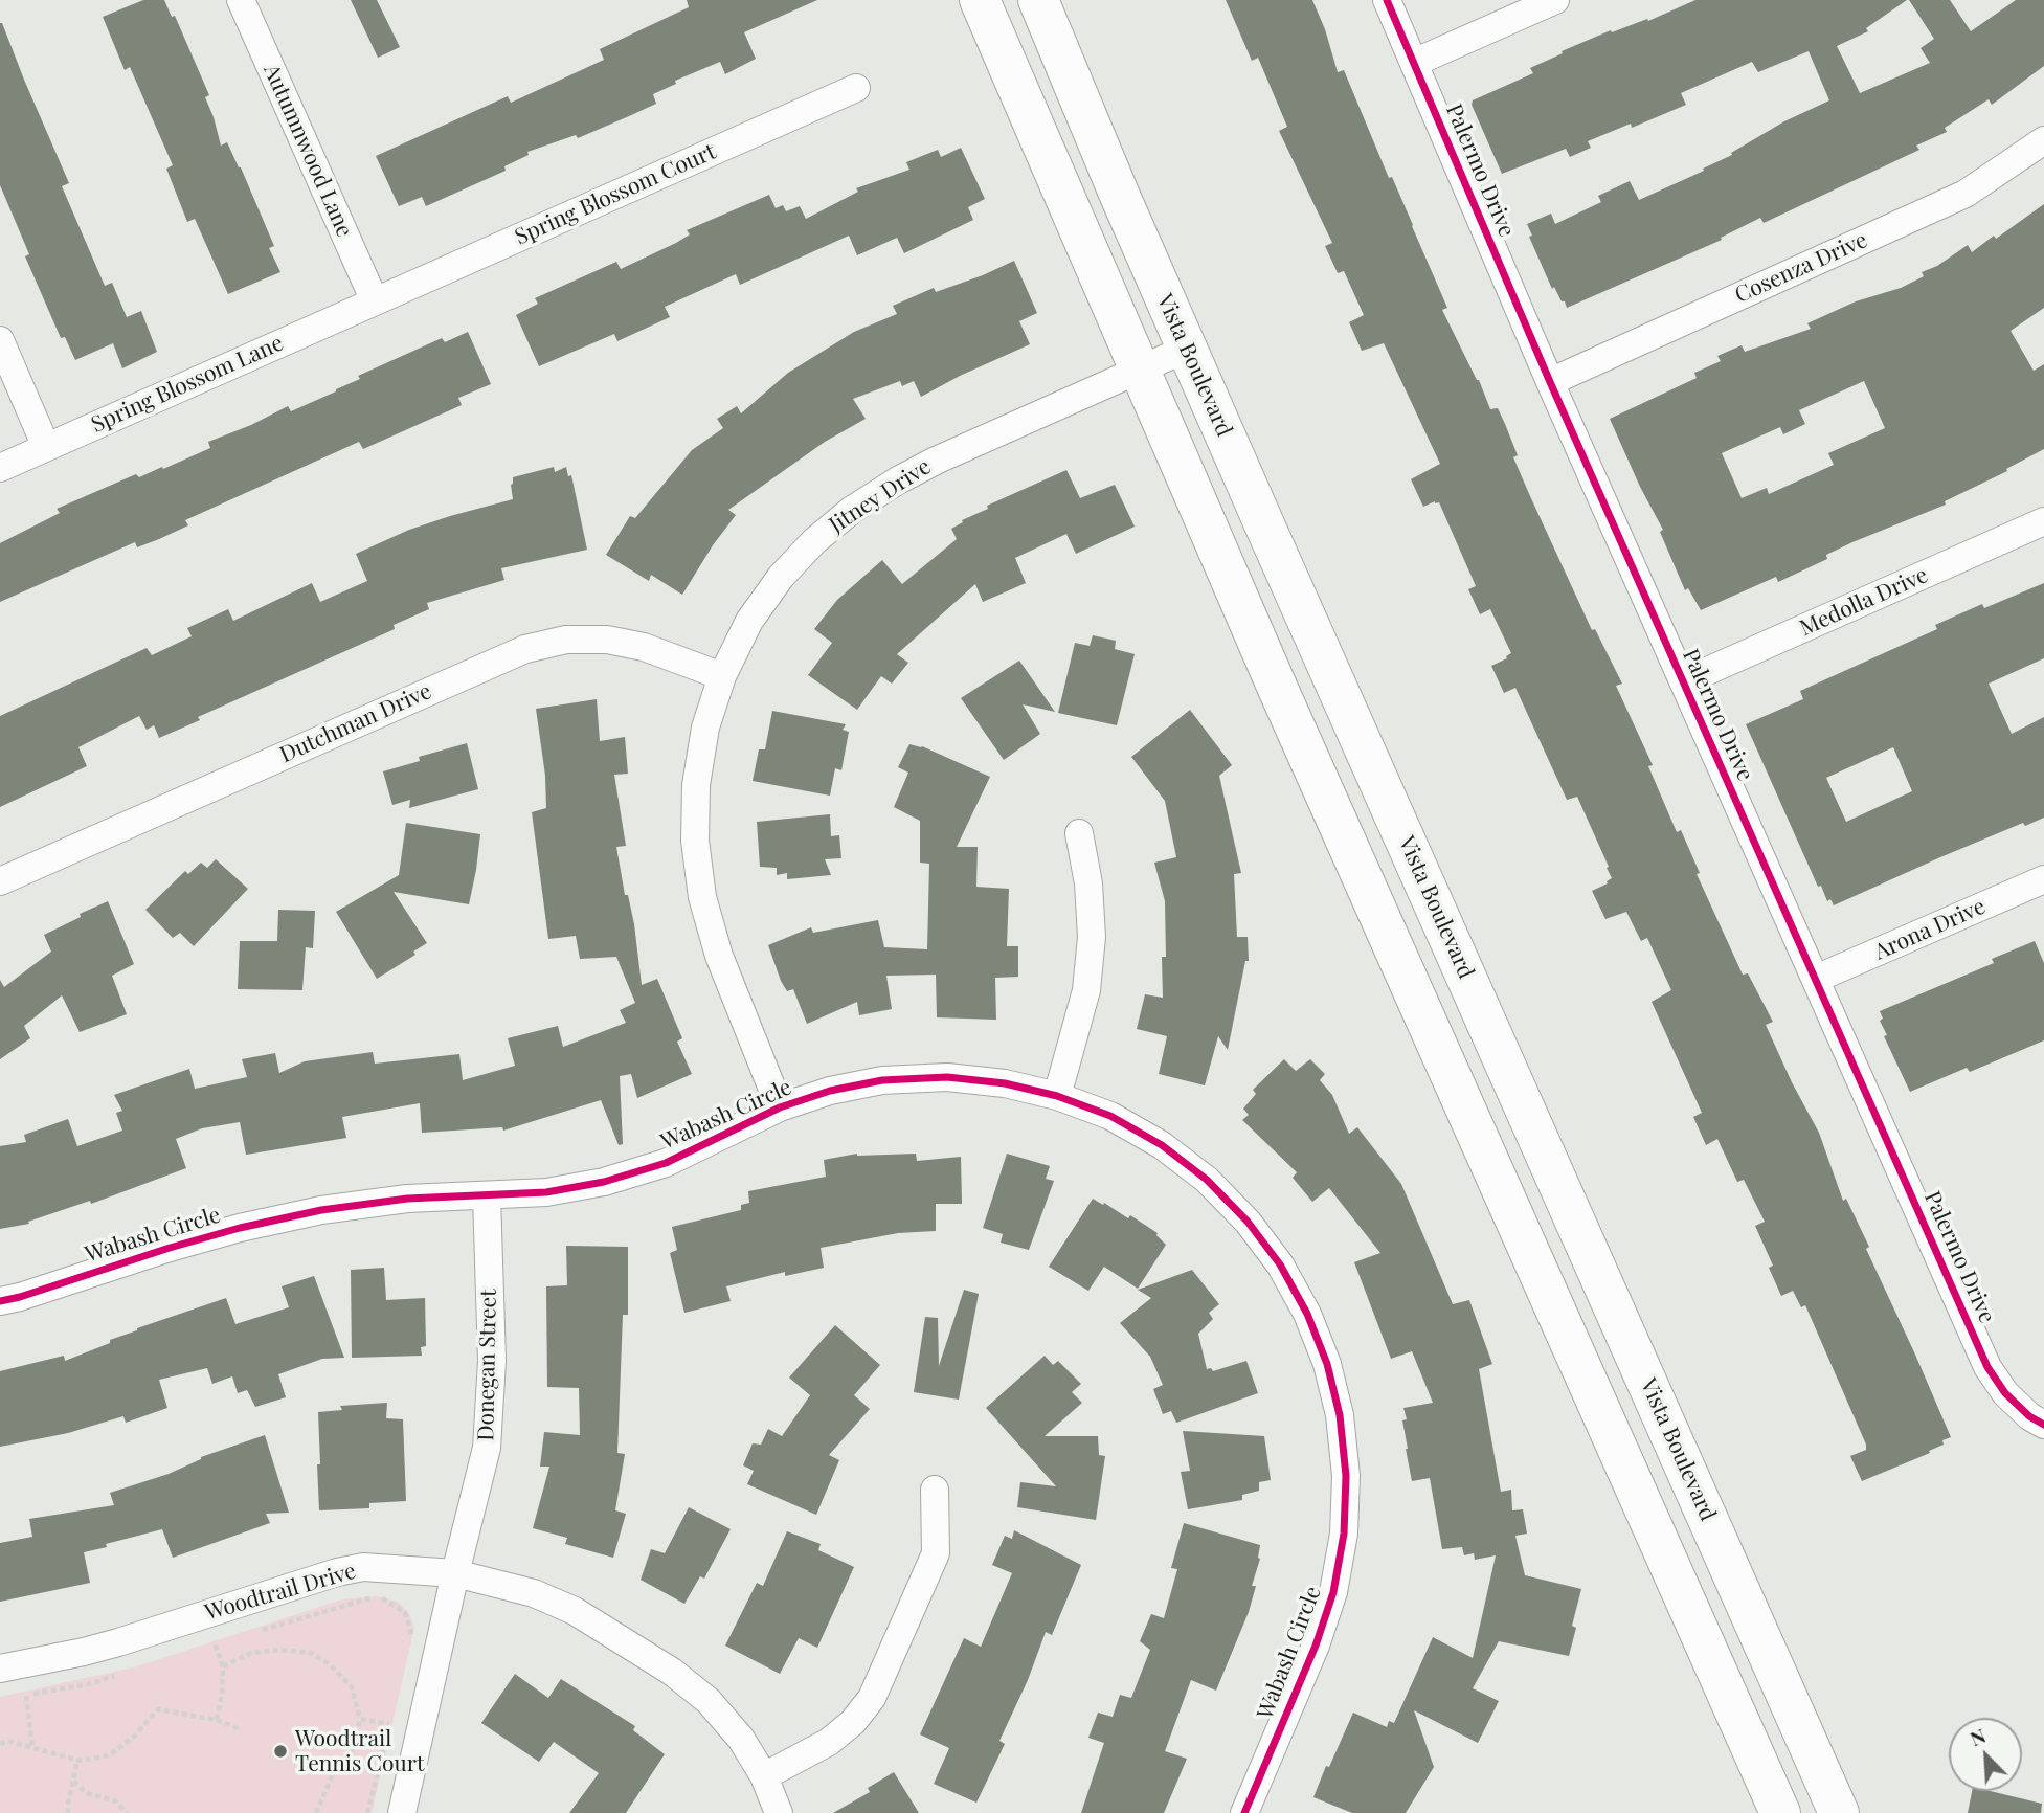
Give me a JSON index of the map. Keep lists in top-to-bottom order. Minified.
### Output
{"streets":{"main road":["Vista Boulevard"],"street":["Autumnwood Lane","Palermo Drive","Spring Blossom Court","Cosenza Drive","Spring Blossom Lane","Jitney Drive","Medolla Drive","Dutchman Drive","Arona Drive","Wabash Circle","Donegan Street","Woodtrail Drive"]},"crossings":[["Autumnwood Lane","Spring Blossom Court"],["Autumnwood Lane","Spring Blossom Lane"],["Palermo Drive","Cosenza Drive"],["Palermo Drive","Medolla Drive"],["Palermo Drive","Arona Drive"],["Spring Blossom Court","Spring Blossom Lane"],["Vista Boulevard","Jitney Drive"],["Jitney Drive","Dutchman Drive"],["Jitney Drive","Wabash Circle"],["Wabash Circle","Donegan Street"],["Donegan Street","Woodtrail Drive"]],"places":["Woodtrail Tennis Court"],"north":"top left"}
